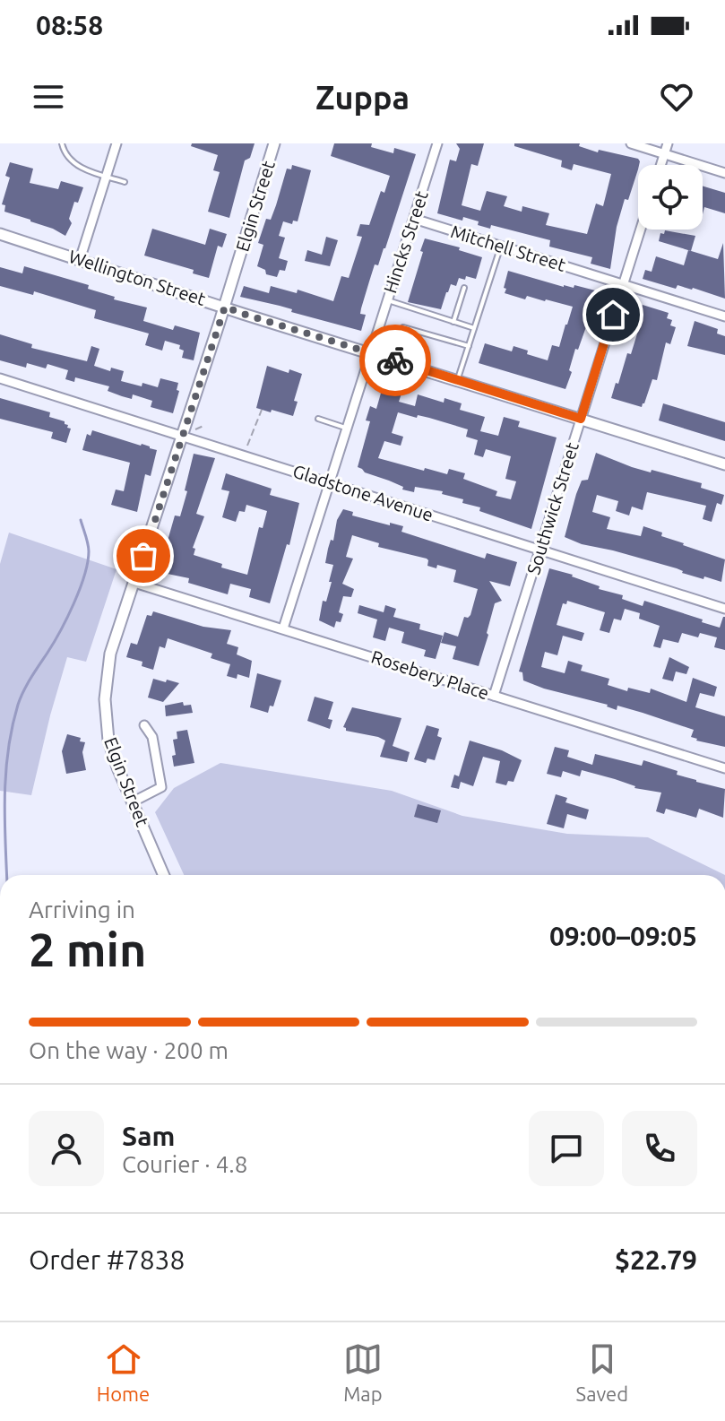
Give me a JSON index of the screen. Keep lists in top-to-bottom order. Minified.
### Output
{"streets":{"street":["Elgin Street","Hincks Street","Mitchell Street","Wellington Street","Gladstone Avenue","Southwick Street","Rosebery Place"]},"crossings":[["Elgin Street","Wellington Street"],["Elgin Street","Gladstone Avenue"],["Elgin Street","Rosebery Place"],["Hincks Street","Mitchell Street"],["Hincks Street","Wellington Street"],["Hincks Street","Gladstone Avenue"],["Hincks Street","Rosebery Place"],["Mitchell Street","Southwick Street"],["Wellington Street","Southwick Street"],["Gladstone Avenue","Southwick Street"],["Southwick Street","Rosebery Place"]],"page":{"status":"08:58","header":"Zuppa","heading":["2 min","Arriving in","09:00–09:05"],"panel":["Sam","Courier · 4.8","Order #7838","$22.79"],"bar":"On the way · 200 m","tabs":["Home","Map","Saved"]}}
